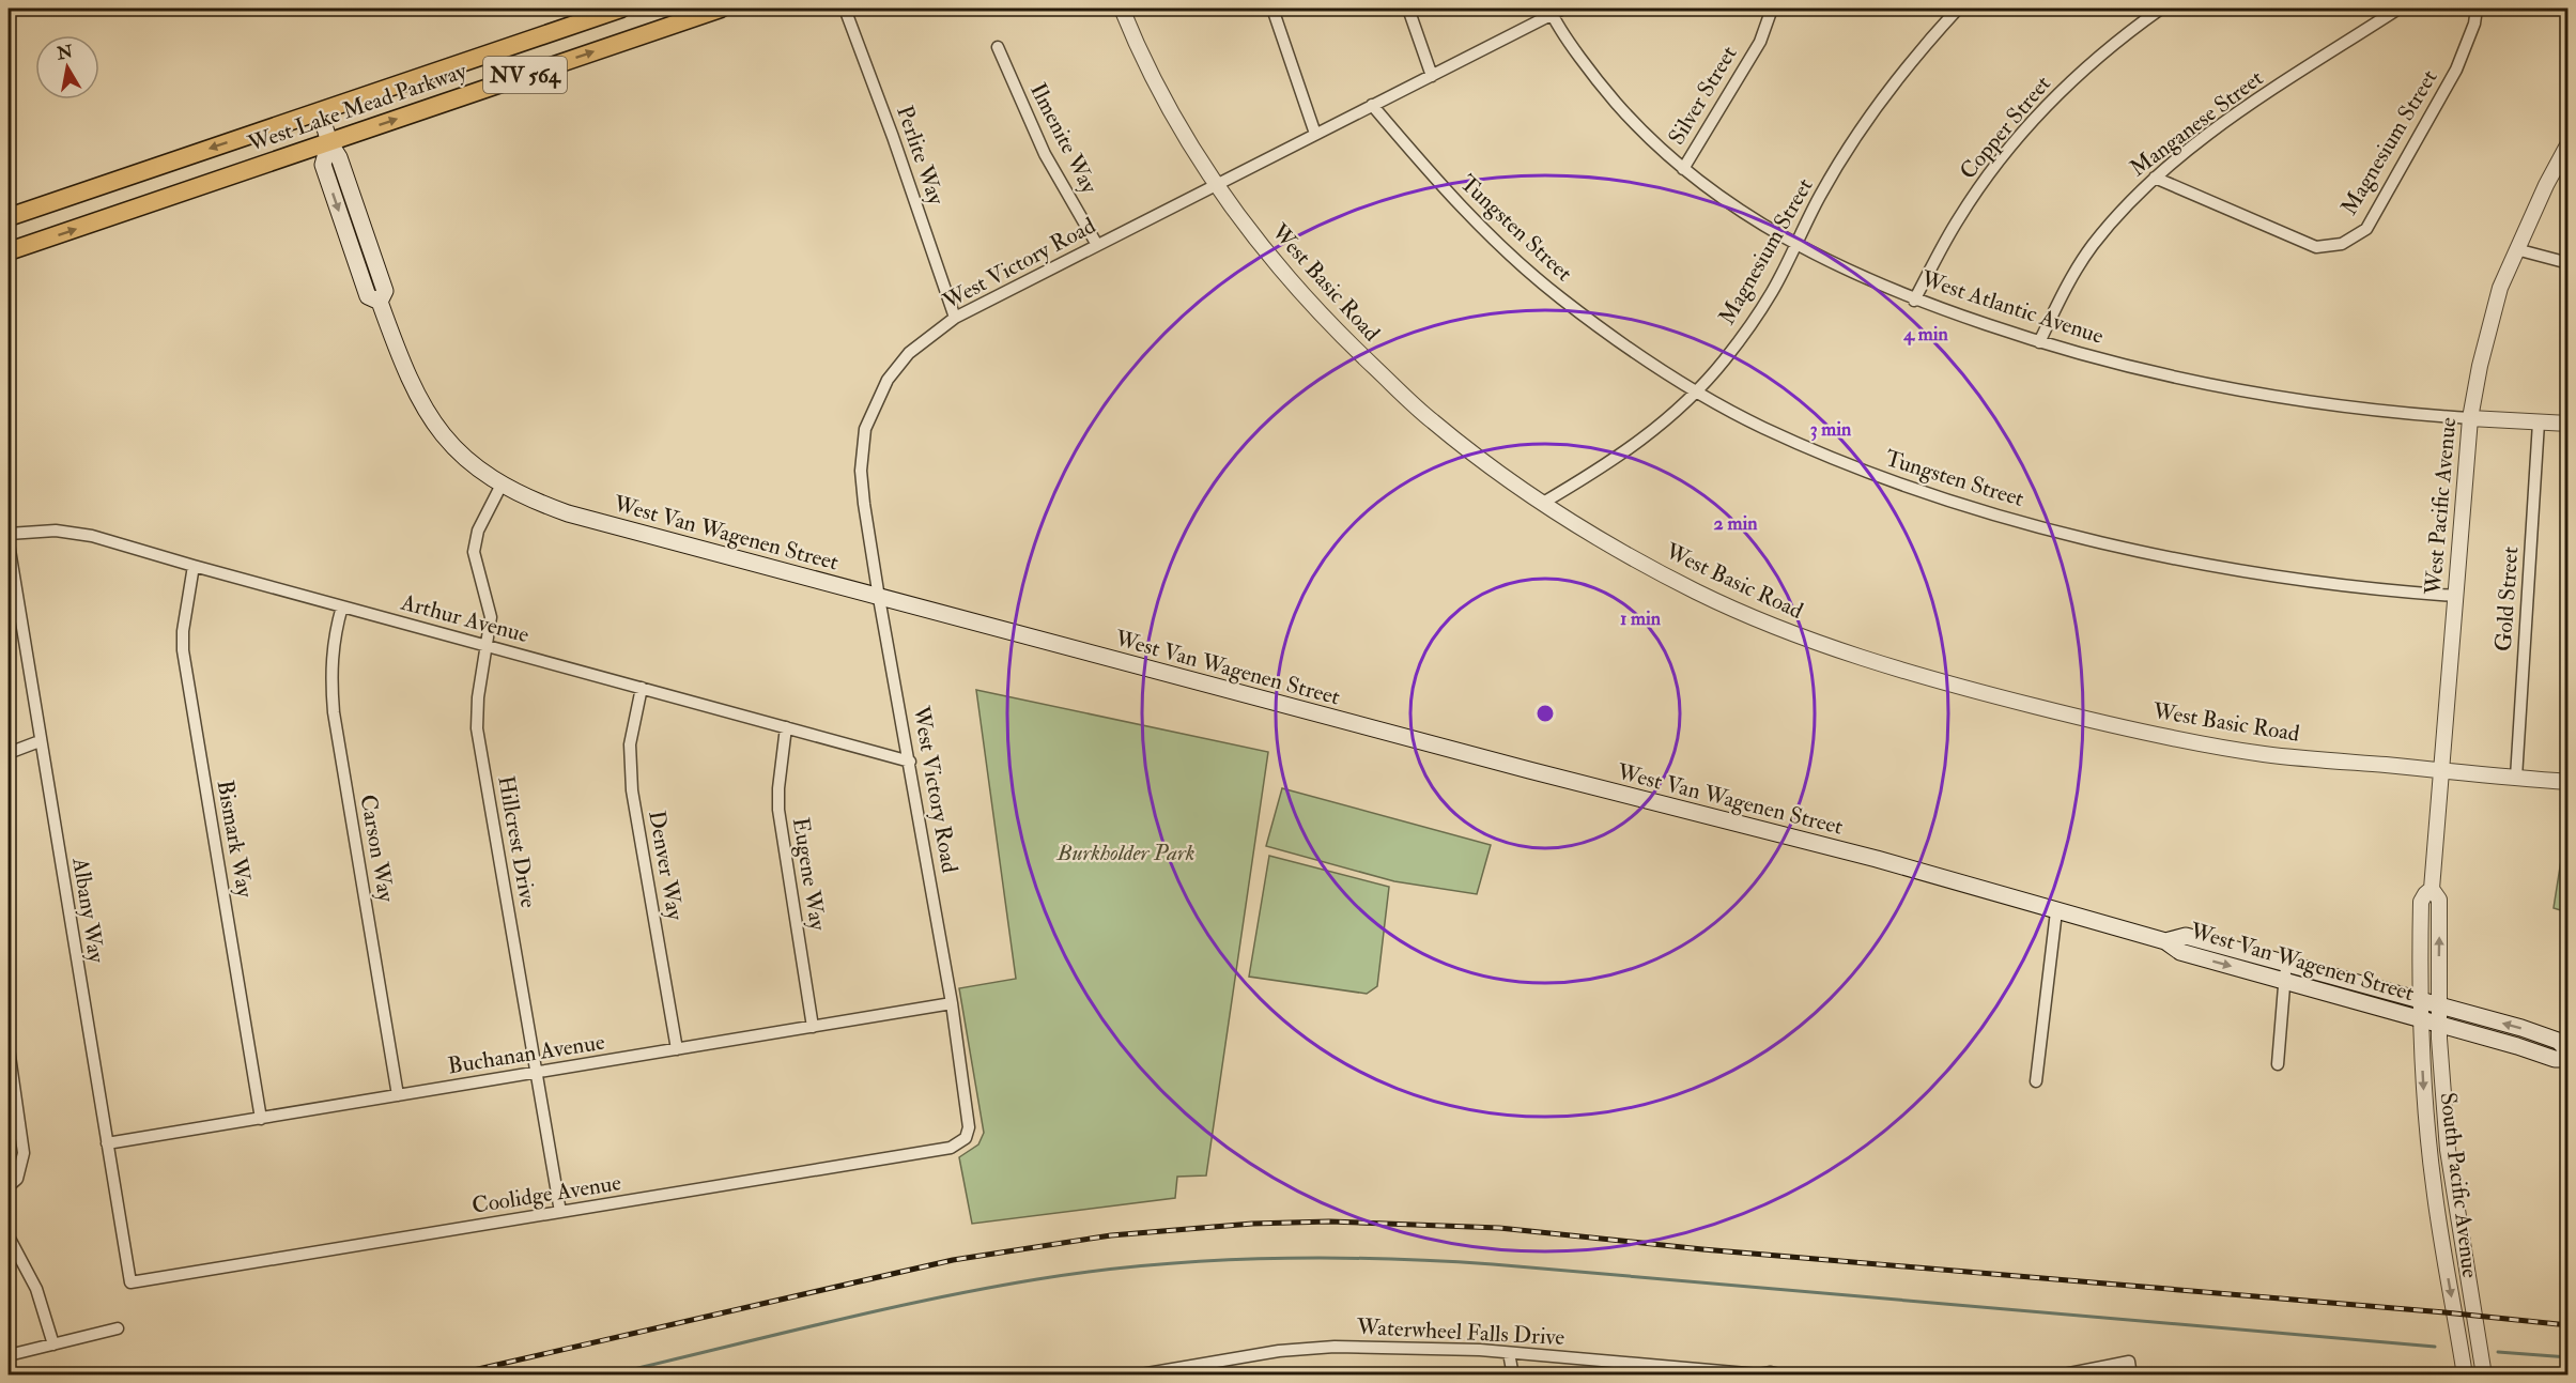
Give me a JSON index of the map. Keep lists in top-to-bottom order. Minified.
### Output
{"streets":{"main road":["NV 564","West Lake Mead Parkway","West Van Wagenen Street"],"street":["Silver Street","Manganese Street","Copper Street","Ilmenite Way","Magnesium Street","Perlite Way","Tungsten Street","West Victory Road","West Basic Road","West Atlantic Avenue","West Pacific Avenue","Gold Street","Arthur Avenue","Bismark Way","Hillcrest Drive","Carson Way","Denver Way","Eugene Way","Albany Way","Buchanan Avenue","South Pacific Avenue","Coolidge Avenue","Waterwheel Falls Drive"]},"crossings":[["Silver Street","West Atlantic Avenue"],["West Lake Mead Parkway","West Van Wagenen Street"],["Manganese Street","Magnesium Street"],["Manganese Street","West Atlantic Avenue"],["Copper Street","West Atlantic Avenue"],["Ilmenite Way","West Victory Road"],["Magnesium Street","Tungsten Street"],["Magnesium Street","West Basic Road"],["Magnesium Street","West Atlantic Avenue"],["Perlite Way","West Victory Road"],["Tungsten Street","West Victory Road"],["Tungsten Street","West Pacific Avenue"],["West Victory Road","West Basic Road"],["West Victory Road","West Atlantic Avenue"],["West Victory Road","West Van Wagenen Street"],["West Victory Road","Arthur Avenue"],["West Victory Road","Buchanan Avenue"],["West Victory Road","Coolidge Avenue"],["West Basic Road","West Pacific Avenue"],["West Basic Road","Gold Street"],["West Atlantic Avenue","West Pacific Avenue"],["West Atlantic Avenue","Gold Street"],["West Pacific Avenue","West Van Wagenen Street"],["West Pacific Avenue","South Pacific Avenue"],["West Van Wagenen Street","Hillcrest Drive"],["West Van Wagenen Street","South Pacific Avenue"],["Arthur Avenue","Bismark Way"],["Arthur Avenue","Hillcrest Drive"],["Arthur Avenue","Carson Way"],["Arthur Avenue","Denver Way"],["Arthur Avenue","Eugene Way"],["Bismark Way","Buchanan Avenue"],["Hillcrest Drive","Buchanan Avenue"],["Hillcrest Drive","Coolidge Avenue"],["Carson Way","Buchanan Avenue"],["Denver Way","Buchanan Avenue"],["Eugene Way","Buchanan Avenue"],["Albany Way","Buchanan Avenue"],["Albany Way","Coolidge Avenue"]],"parks":["Burkholder Park"],"north":"top","rings":["4 min","3 min","2 min","1 min"]}
